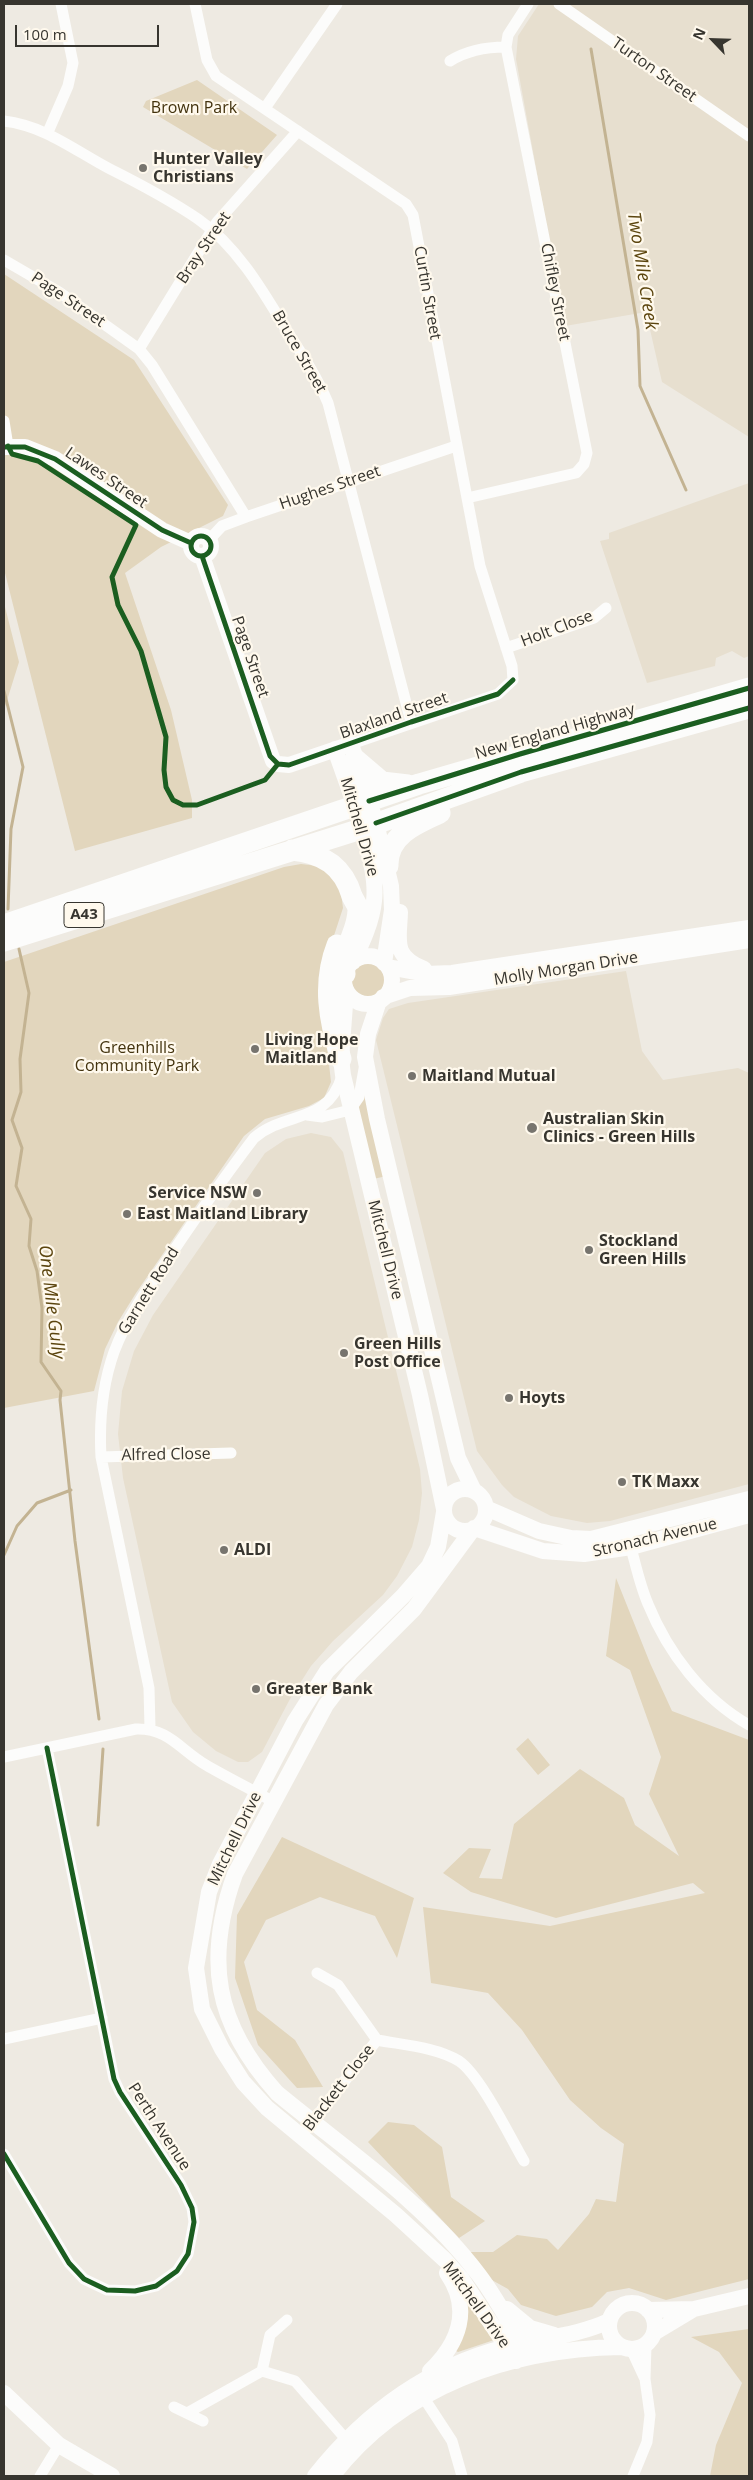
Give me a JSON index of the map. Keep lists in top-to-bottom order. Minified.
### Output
{"streets":{"highway":["New England Highway","A43"],"main road":["Page Street","Lawes Street","Blaxland Street","Mitchell Drive","Molly Morgan Drive","Stronach Avenue"],"street":["Turton Street","Bray Street","Chifley Street","Curtin Street","Bruce Street","Hughes Street","Holt Close","Garnett Road","Alfred Close","Blackett Close","Perth Avenue"]},"crossings":[["Bray Street","Curtin Street"],["Bray Street","Page Street"],["Bray Street","Bruce Street"],["Chifley Street","Curtin Street"],["Curtin Street","Hughes Street"],["Curtin Street","Holt Close"],["Curtin Street","Blaxland Street"],["Page Street","Lawes Street"],["Page Street","Hughes Street"],["Page Street","Blaxland Street"],["Bruce Street","Hughes Street"],["Bruce Street","Blaxland Street"],["Lawes Street","Hughes Street"],["Blaxland Street","Mitchell Drive"],["New England Highway","Mitchell Drive"],["Mitchell Drive","Molly Morgan Drive"],["Mitchell Drive","Garnett Road"],["Mitchell Drive","Stronach Avenue"],["Mitchell Drive","Blackett Close"],["Garnett Road","Alfred Close"]],"water":["Two Mile Creek","One Mile Gully"],"parks":["Brown Park","Greenhills Community Park"],"places":["Hunter Valley Christians","Living Hope Maitland","Maitland Mutual","Australian Skin Clinics - Green Hills","Service NSW","East Maitland Library","Stockland Green Hills","Green Hills Post Office","Hoyts","TK Maxx","ALDI","Greater Bank"],"scale_bar":"100 m","north":"top left"}
